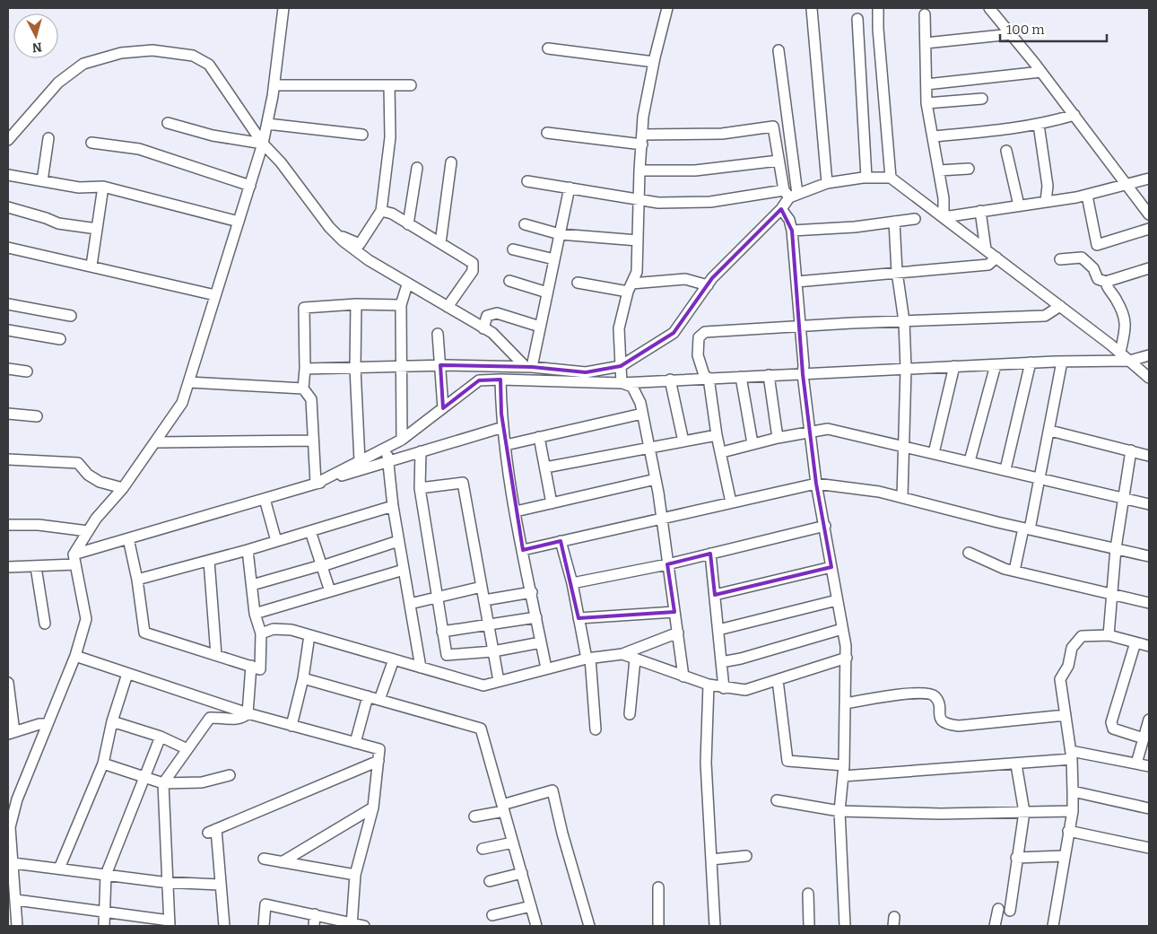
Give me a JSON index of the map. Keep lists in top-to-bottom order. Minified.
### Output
{"scale_bar":"100 m","north":"bottom"}
